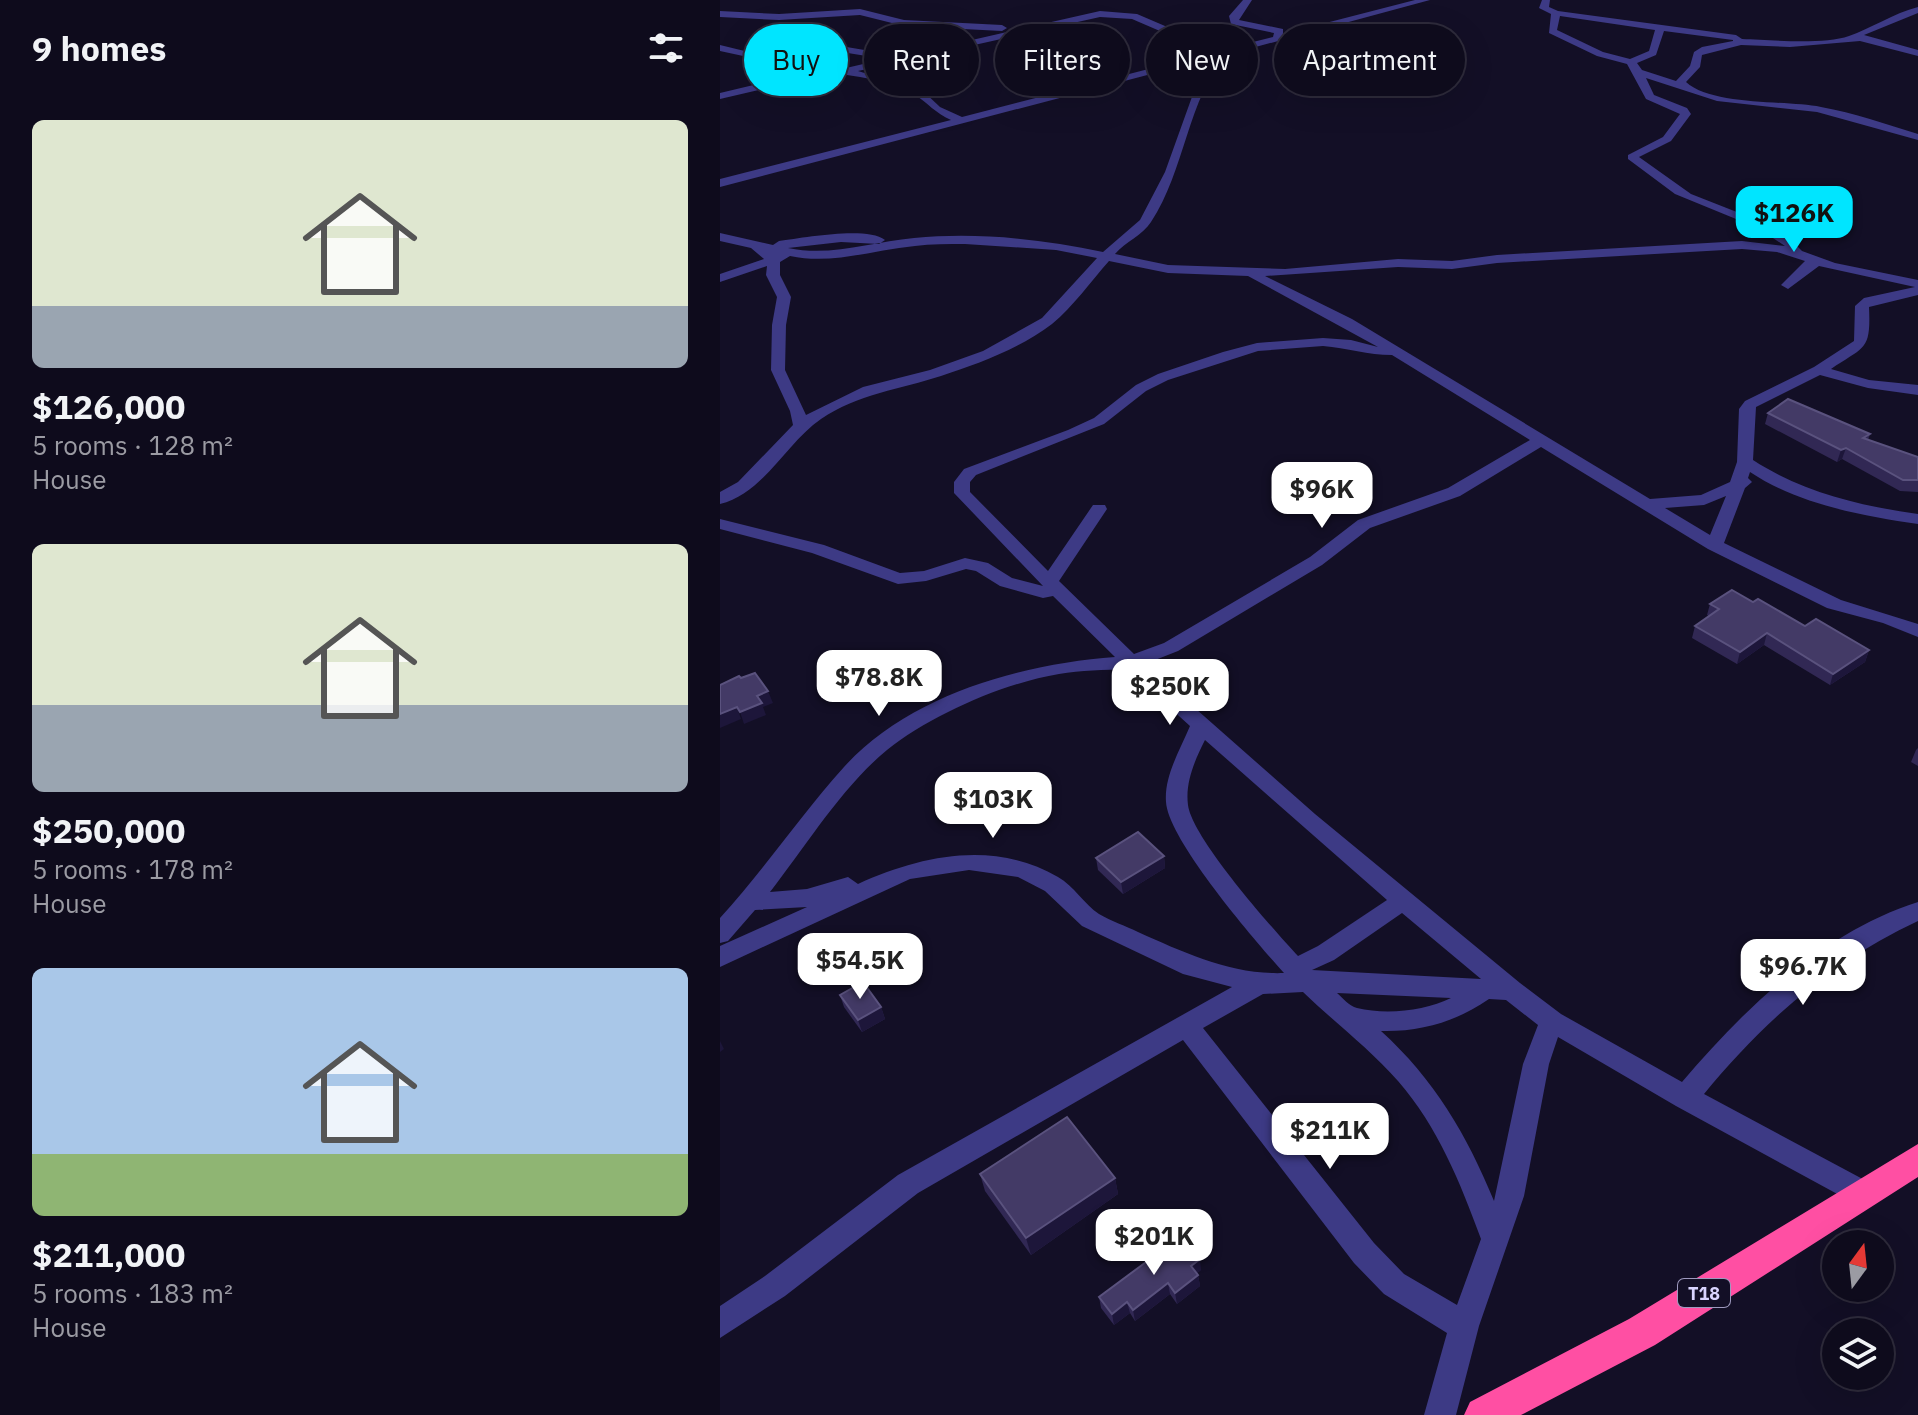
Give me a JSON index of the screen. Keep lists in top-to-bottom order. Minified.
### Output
{"streets":{"highway":["T18"]},"north":"top","page":{"heading":"9 homes","chip":["Buy","Rent","Filters","New","Apartment"],"list":[{"name":"$126,000","note":"5 rooms · 128 m² · House"},{"name":"$250,000","note":"5 rooms · 178 m² · House"},{"name":"$211,000","note":"5 rooms · 183 m² · House"}],"price":["$126K","$96K","$78.8K","$250K","$103K","$54.5K","$96.7K","$211K","$201K"]}}
